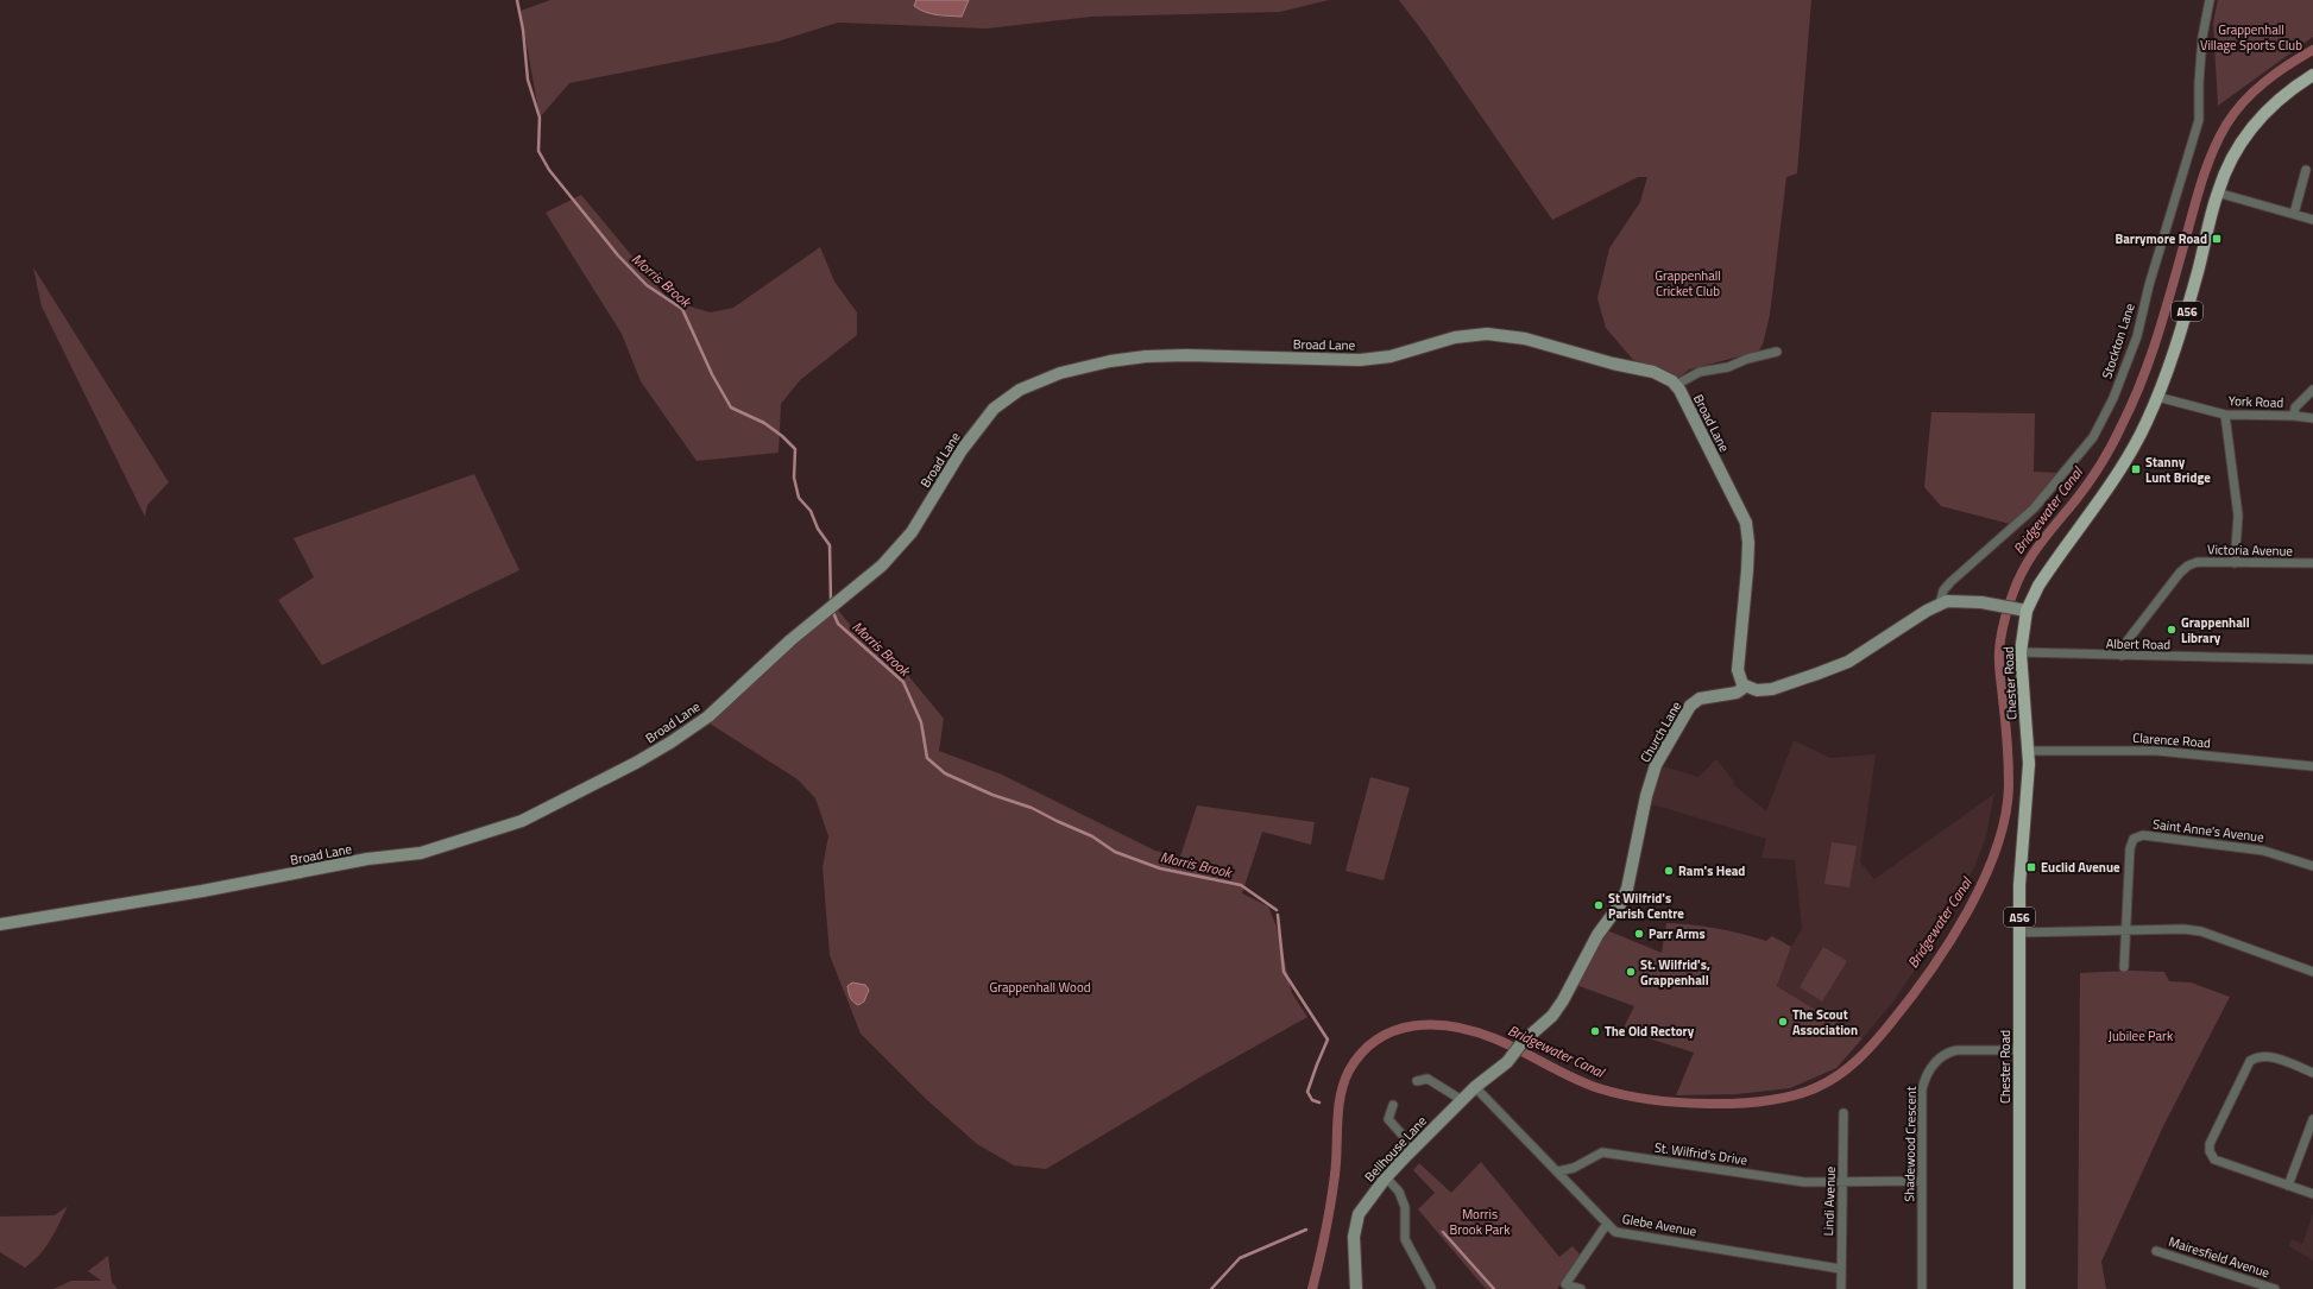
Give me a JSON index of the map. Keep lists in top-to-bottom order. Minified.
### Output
{"streets":{"main road":["A56","Chester Road"],"street":["Stockton Lane","Broad Lane","York Road","Victoria Avenue","Albert Road","Church Lane","Clarence Road","Saint Anne's Avenue","Shadewood Crescent","Bellhouse Lane","St. Wilfrid's Drive","Lindi Avenue","Glebe Avenue","Mairesfield Avenue"]},"crossings":[["Stockton Lane","Church Lane"],["Broad Lane","Church Lane"],["York Road","Chester Road"],["Victoria Avenue","Albert Road"],["Albert Road","Chester Road"],["Chester Road","Church Lane"],["Chester Road","Clarence Road"],["Chester Road","Shadewood Crescent"],["Church Lane","Bellhouse Lane"],["Shadewood Crescent","St. Wilfrid's Drive"],["Bellhouse Lane","Glebe Avenue"],["St. Wilfrid's Drive","Lindi Avenue"],["St. Wilfrid's Drive","Glebe Avenue"],["Lindi Avenue","Glebe Avenue"]],"water":["Morris Brook","Bridgewater Canal"],"parks":["Grappenhall Village Sports Club","Grappenhall Cricket Club","Grappenhall Wood","Jubilee Park","Morris Brook Park"],"places":{"transit":["Barrymore Road","Stanny Lunt Bridge","Euclid Avenue"],"other":["Grappenhall Library","Ram's Head","St Wilfrid's Parish Centre","Parr Arms","St. Wilfrid's, Grappenhall","The Scout Association","The Old Rectory"]}}
